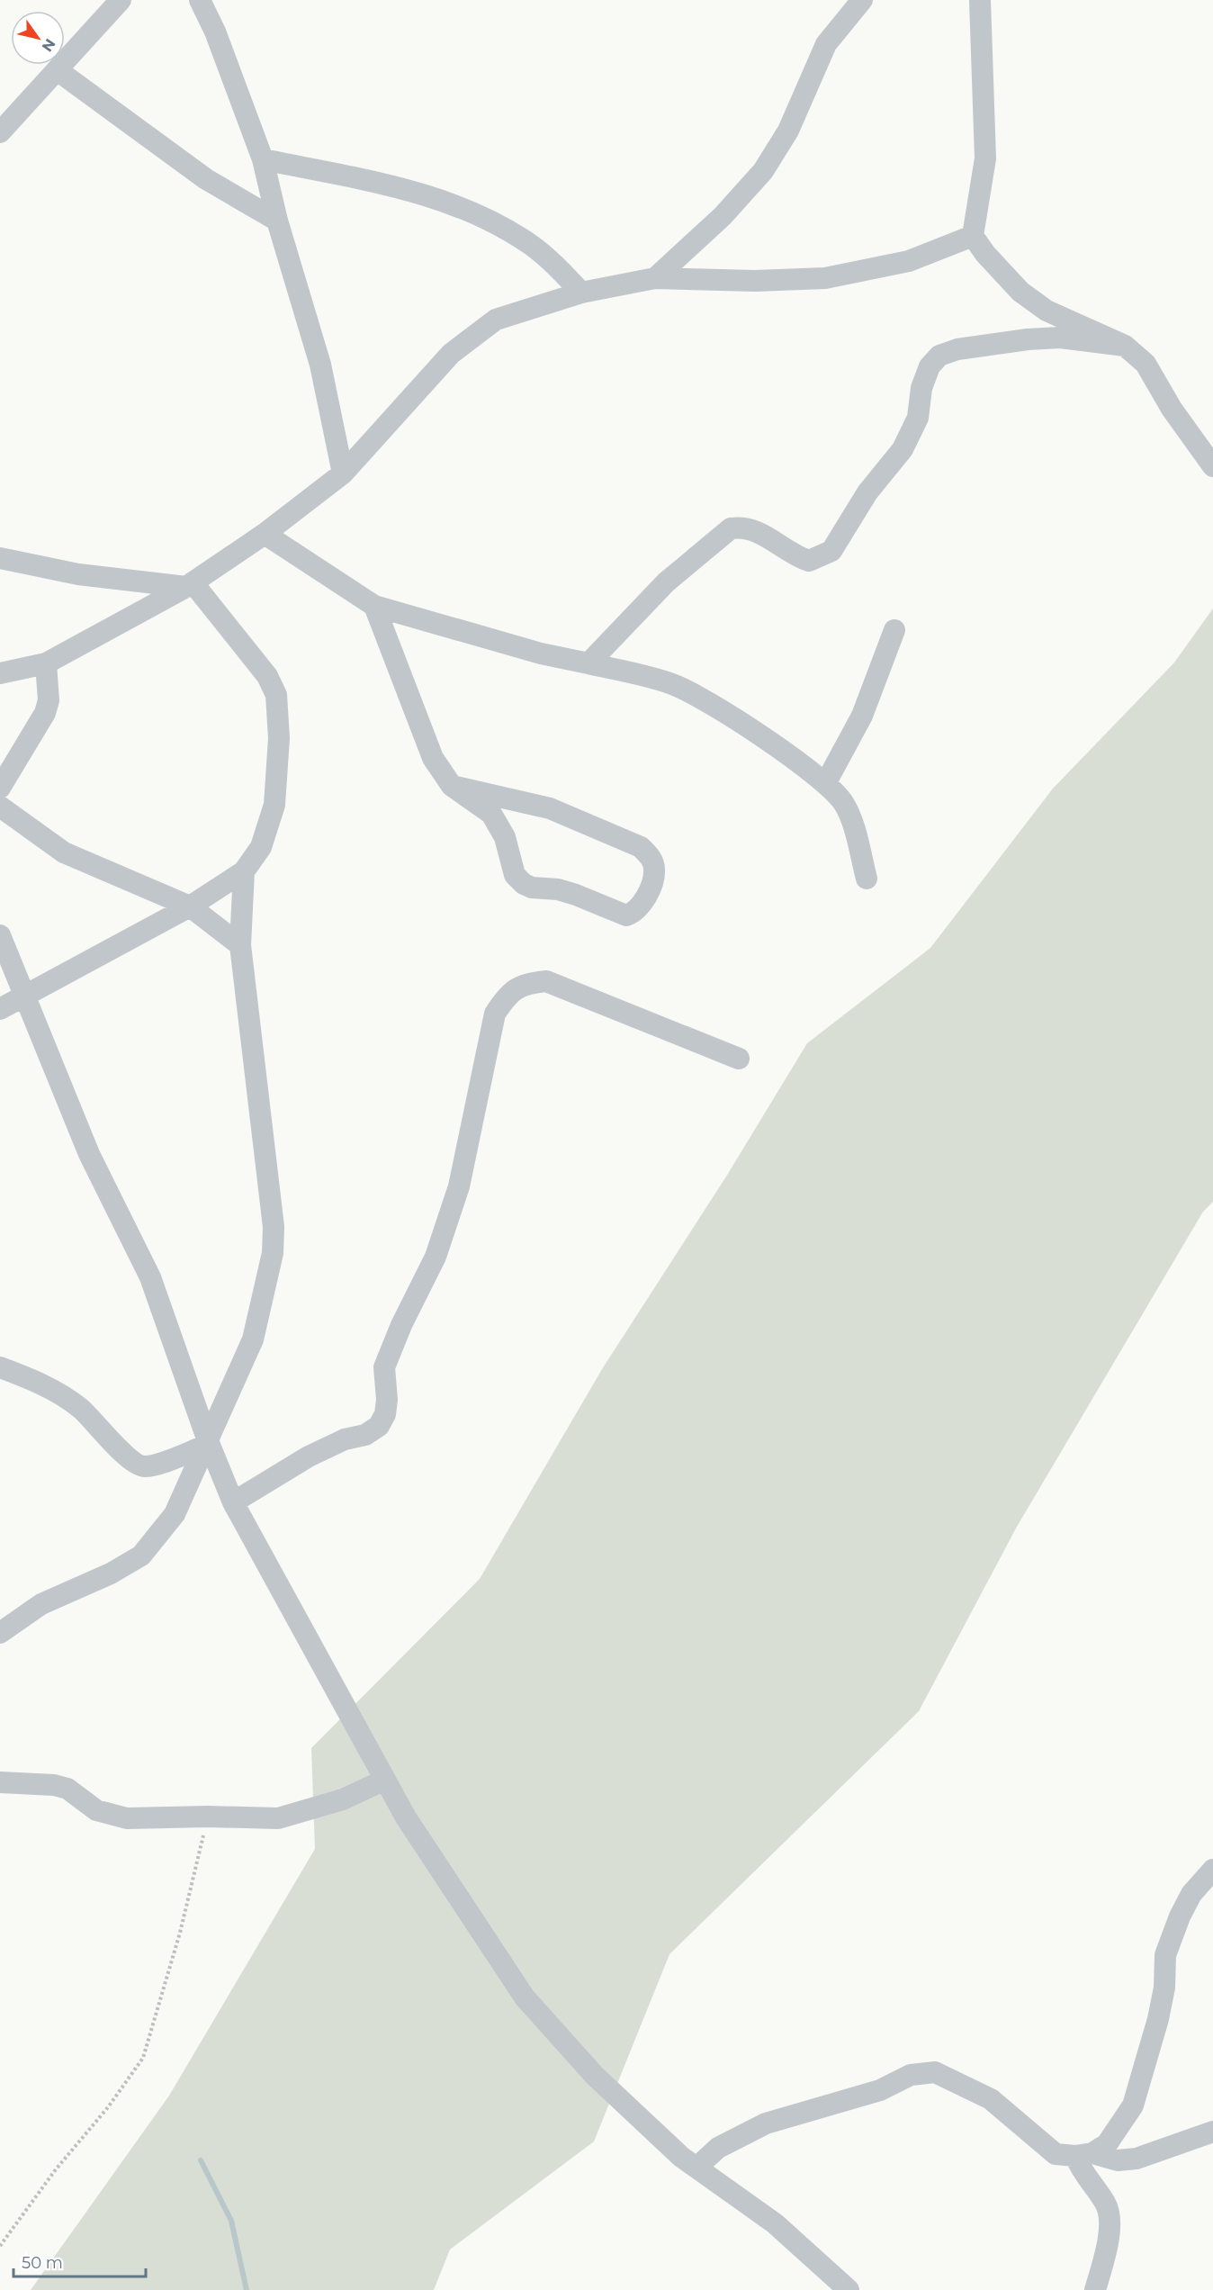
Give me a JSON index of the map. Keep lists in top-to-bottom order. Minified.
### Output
{"scale_bar":"50 m","north":"bottom right"}
